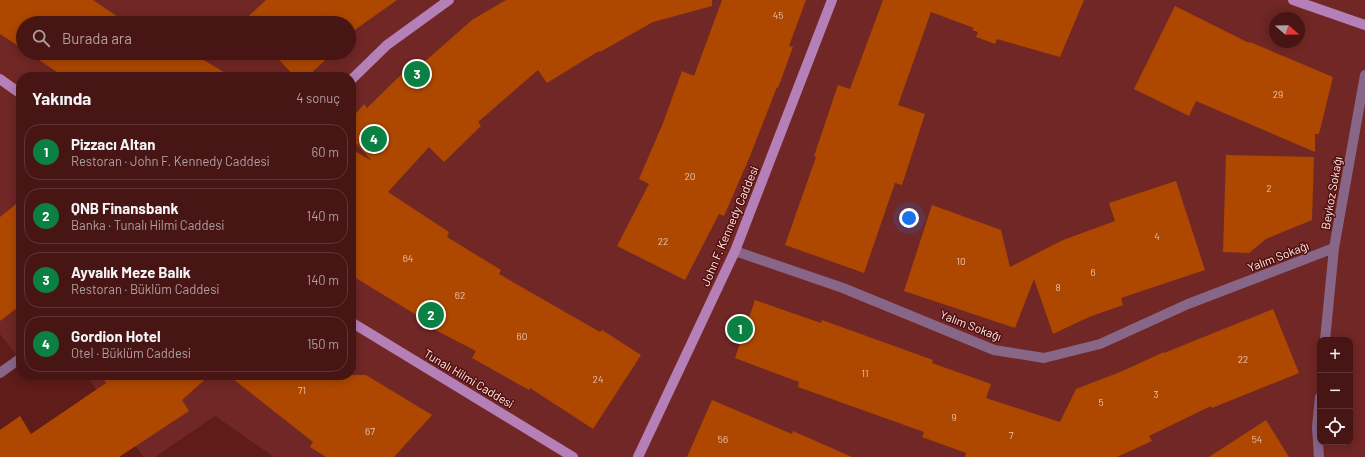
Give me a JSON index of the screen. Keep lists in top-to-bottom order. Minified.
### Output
{"streets":{"main road":["John F. Kennedy Caddesi","Tunalı Hilmi Caddesi"],"street":["Beykoz Sokağı","Yalım Sokağı"]},"crossings":[["Beykoz Sokağı","Yalım Sokağı"],["John F. Kennedy Caddesi","Yalım Sokağı"]],"house_numbers":["45","29","20","2","4","22","64","10","6","8","62","60","22","11","24","71","3","5","9","67","7","56","54"],"north":"right","page":{"search":"Burada ara","pins":["3","4","2","1"],"heading":["Yakında","4 sonuç"],"list":[{"mark":"1","name":"Pizzacı Altan","note":"Restoran · John F. Kennedy Caddesi","value":"60 m"},{"mark":"2","name":"QNB Finansbank","note":"Banka · Tunalı Hilmi Caddesi","value":"140 m"},{"mark":"3","name":"Ayvalık Meze Balık","note":"Restoran · Büklüm Caddesi","value":"140 m"},{"mark":"4","name":"Gordion Hotel","note":"Otel · Büklüm Caddesi","value":"150 m"}],"map_buttons":["+","−"]}}
